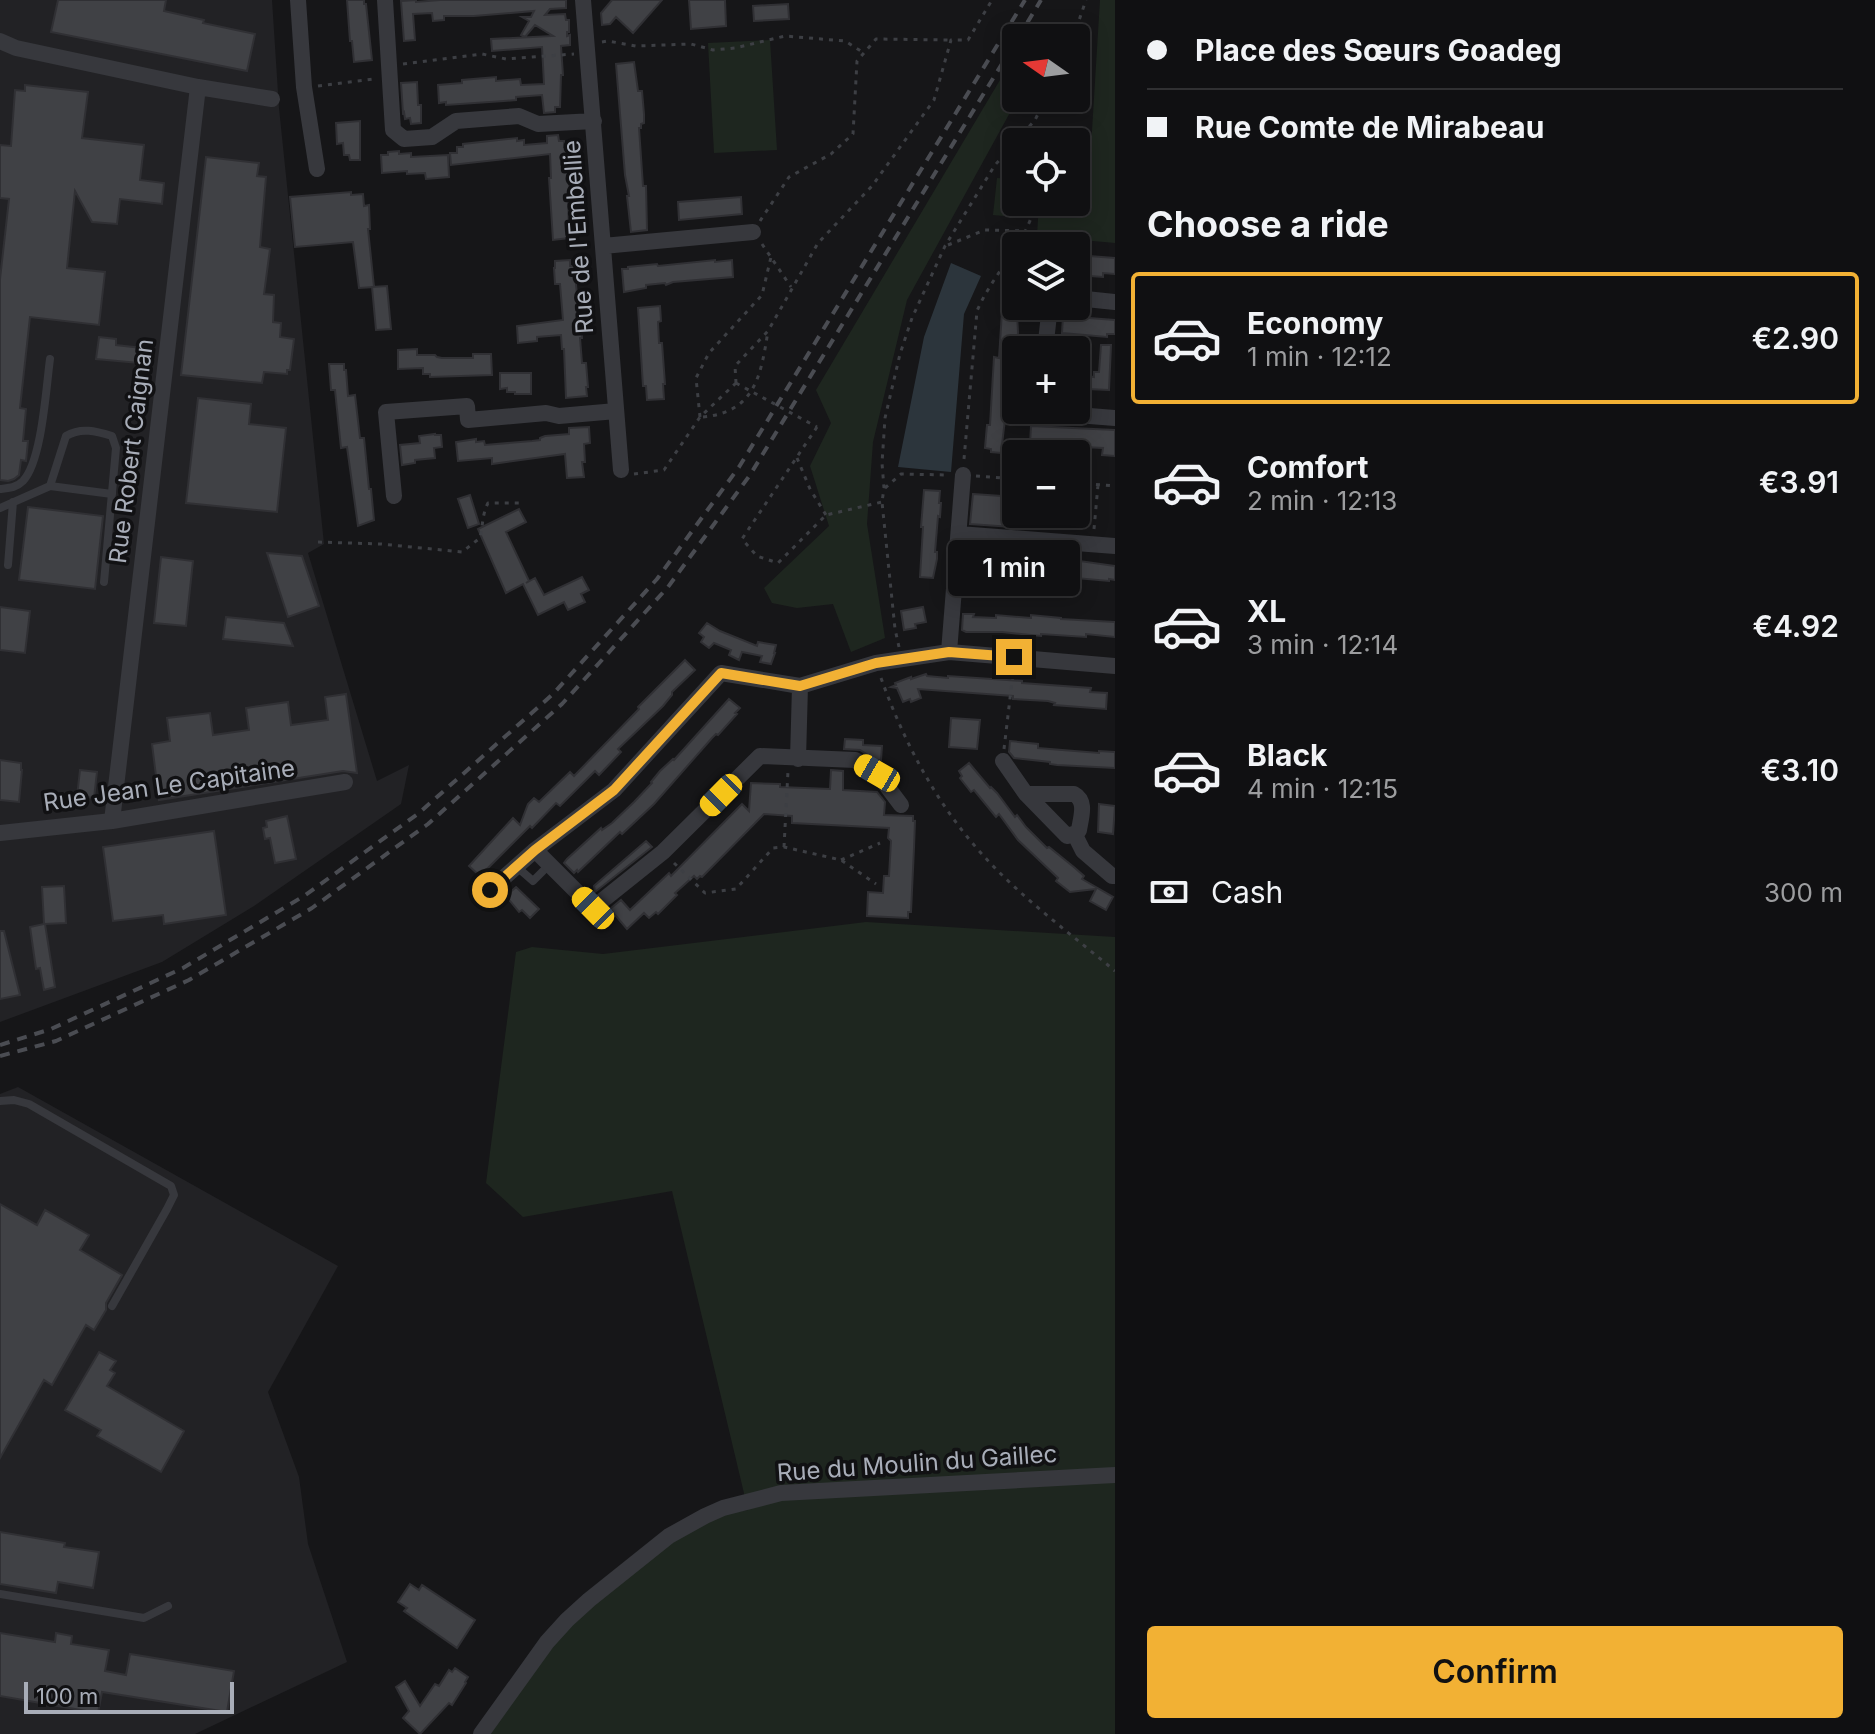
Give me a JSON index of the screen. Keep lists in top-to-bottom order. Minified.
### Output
{"streets":{"street":["Rue de l'Embellie","Rue Robert Caignan","Rue Jean Le Capitaine","Rue du Moulin du Gaillec"]},"crossings":[["Rue Robert Caignan","Rue Jean Le Capitaine"]],"scale_bar":"100 m","north":"left","page":{"banner":["Place des Sœurs Goadeg","Rue Comte de Mirabeau"],"map_buttons":["+","−"],"heading":"Choose a ride","list":[{"name":"Economy","note":"1 min · 12:12","value":"€2.90"},{"name":"Comfort","note":"2 min · 12:13","value":"€3.91"},{"name":"XL","note":"3 min · 12:14","value":"€4.92"},{"name":"Black","note":"4 min · 12:15","value":"€3.10"}],"bubble":"1 min","pay":["Cash","300 m"],"buttons":"Confirm","scale":"100 m"}}
